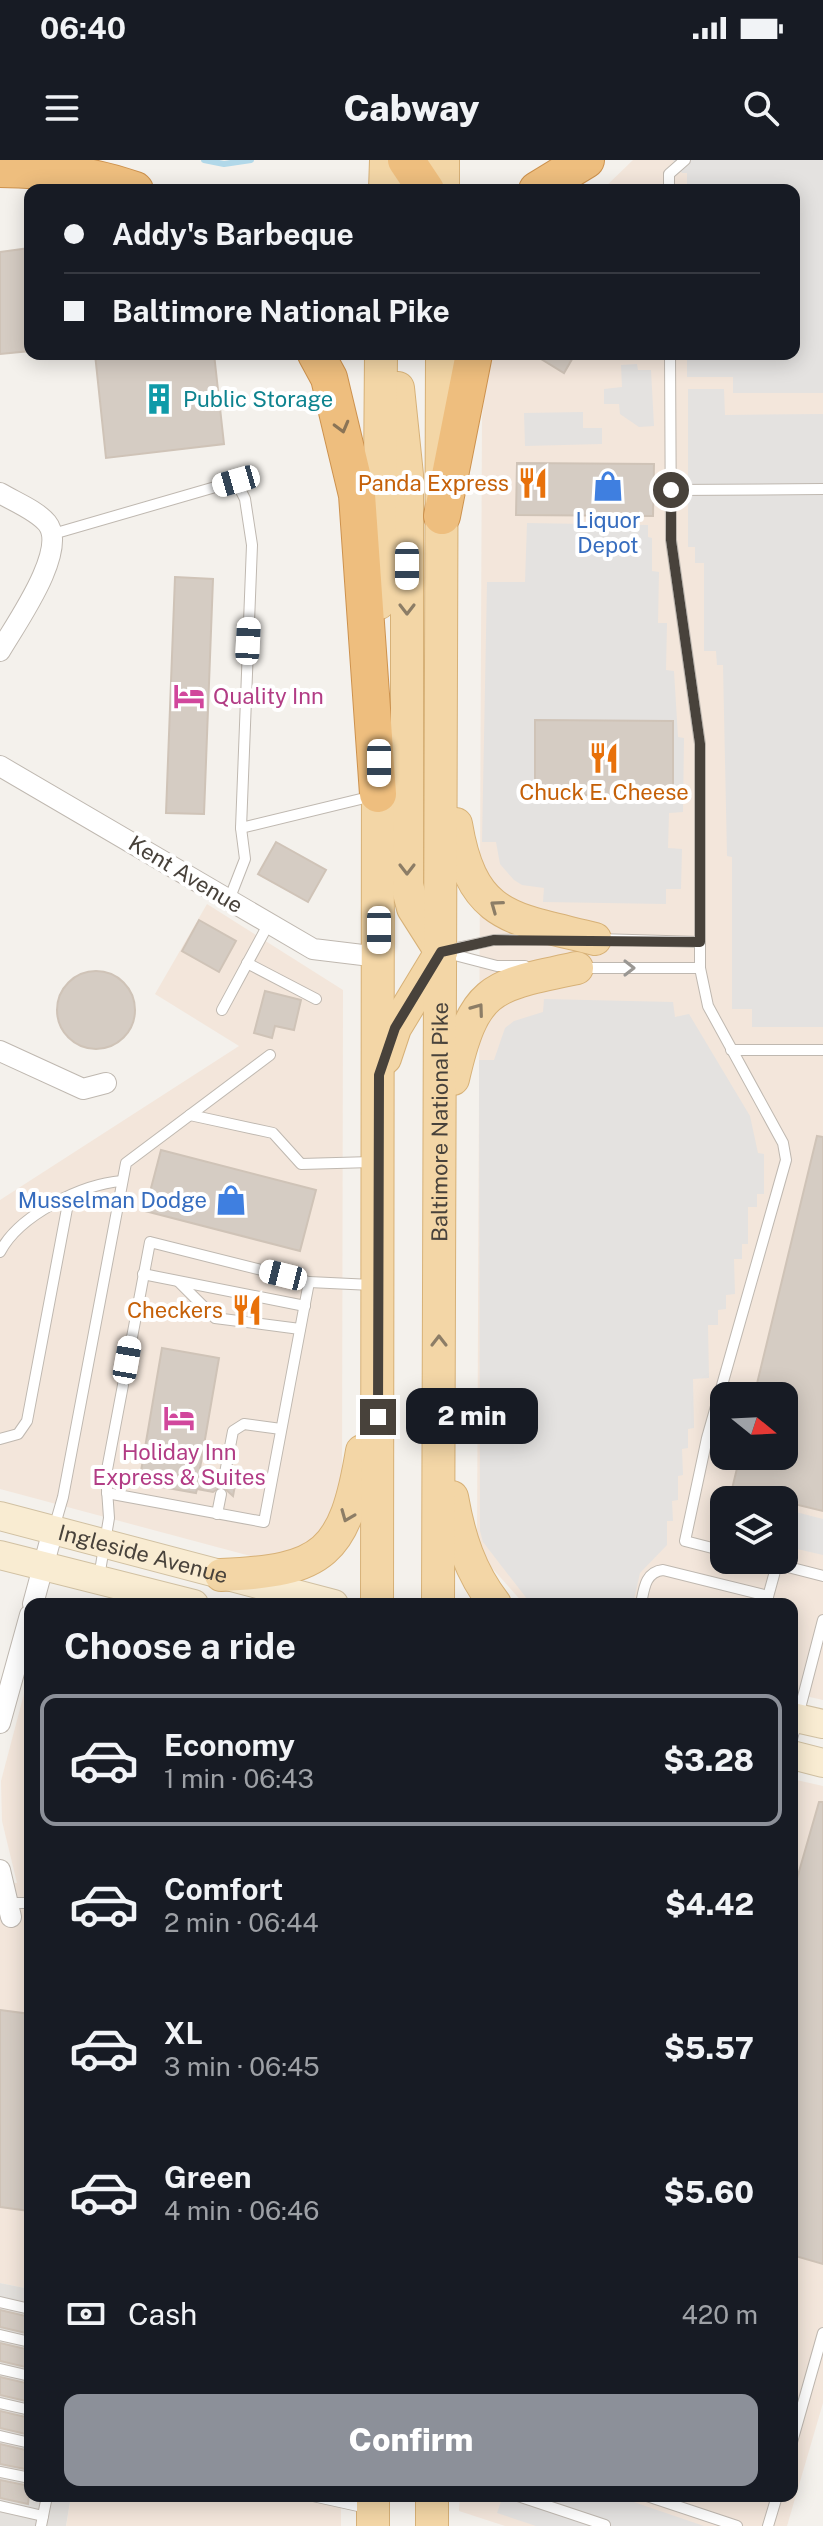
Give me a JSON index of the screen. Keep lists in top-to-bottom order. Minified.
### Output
{"streets":{"main road":["Baltimore National Pike","Ingleside Avenue"],"street":["Kent Avenue"]},"places":{"building":["Public Storage"],"restaurant":["Panda Express","Chuck E. Cheese","Checkers"],"shop":["Liquor Depot","Musselman Dodge"],"hotel":["Quality Inn","Holiday Inn Express & Suites"]},"north":"right","page":{"status":"06:40","header":"Cabway","banner":["Addy's Barbeque","Baltimore National Pike"],"bubble":"2 min","heading":"Choose a ride","list":[{"name":"Economy","note":"1 min · 06:43","value":"$3.28"},{"name":"Comfort","note":"2 min · 06:44","value":"$4.42"},{"name":"XL","note":"3 min · 06:45","value":"$5.57"},{"name":"Green","note":"4 min · 06:46","value":"$5.60"}],"pay":["Cash","420 m"],"buttons":"Confirm"}}
